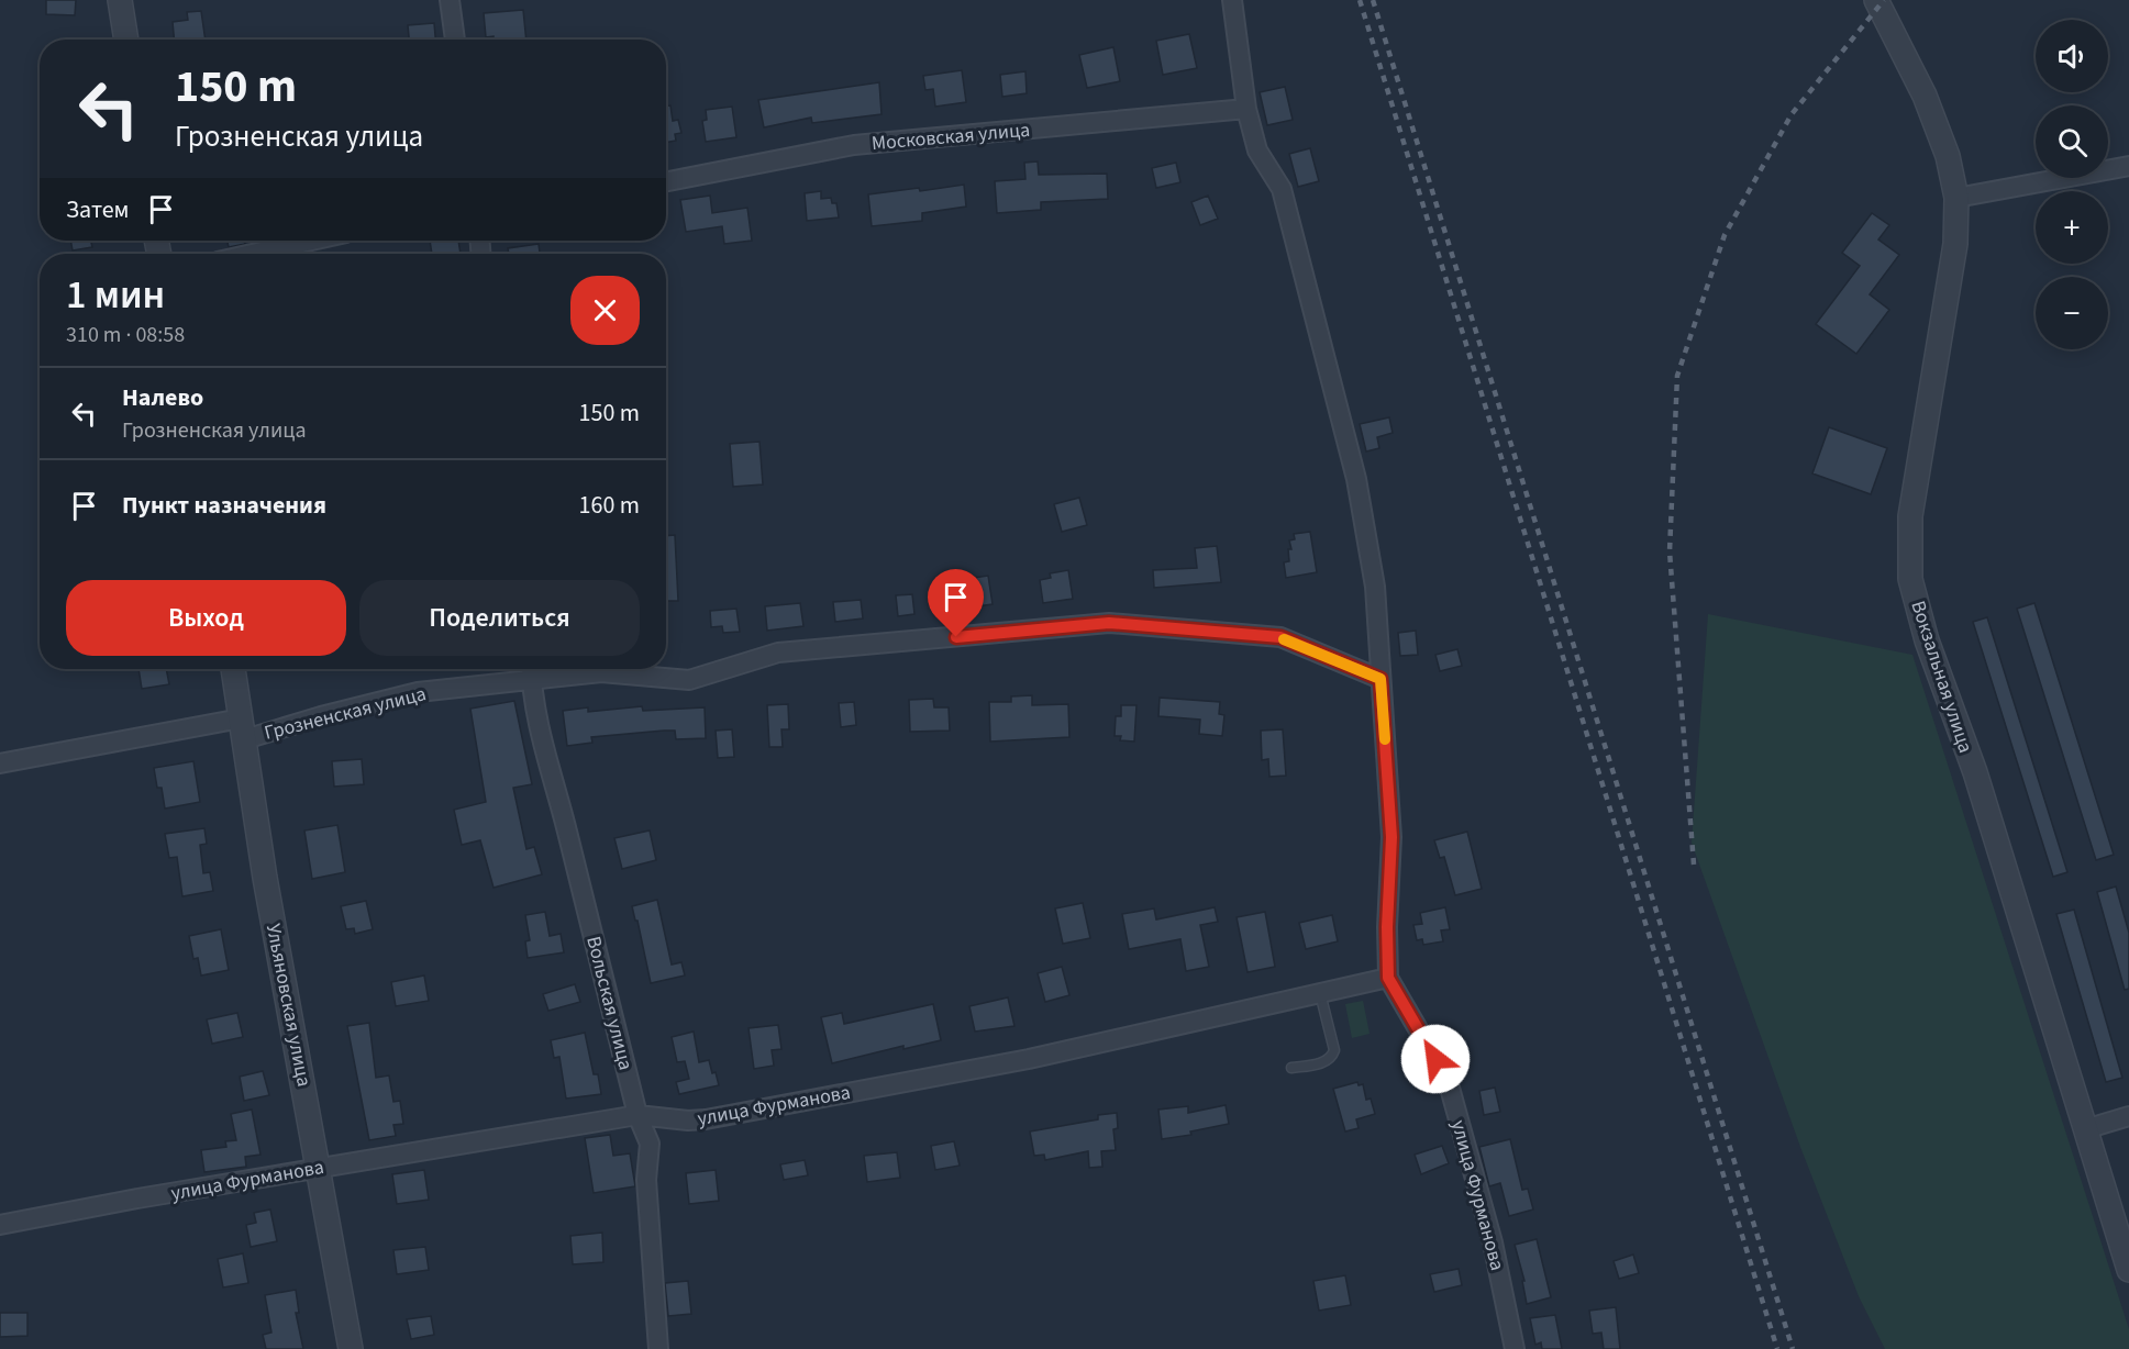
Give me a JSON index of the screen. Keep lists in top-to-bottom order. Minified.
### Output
{"streets":{"street":["Московская улица","Вокзальная улица","Грозненская улица","Вольская улица","Ульяновская улица","улица Фурманова"]},"crossings":[["Московская улица","улица Фурманова"],["Грозненская улица","Вольская улица"],["Грозненская улица","Ульяновская улица"],["Грозненская улица","улица Фурманова"],["Вольская улица","улица Фурманова"],["Ульяновская улица","улица Фурманова"]],"page":{"map_buttons":["+","−"],"turn":["150 m","Грозненская улица"],"then":"Затем","heading":["1 мин","310 m · 08:58"],"list":[{"name":"Налево","note":"Грозненская улица","value":"150 m"},{"name":"Пункт назначения","value":"160 m"}],"buttons":["Выход","Поделиться"]}}
